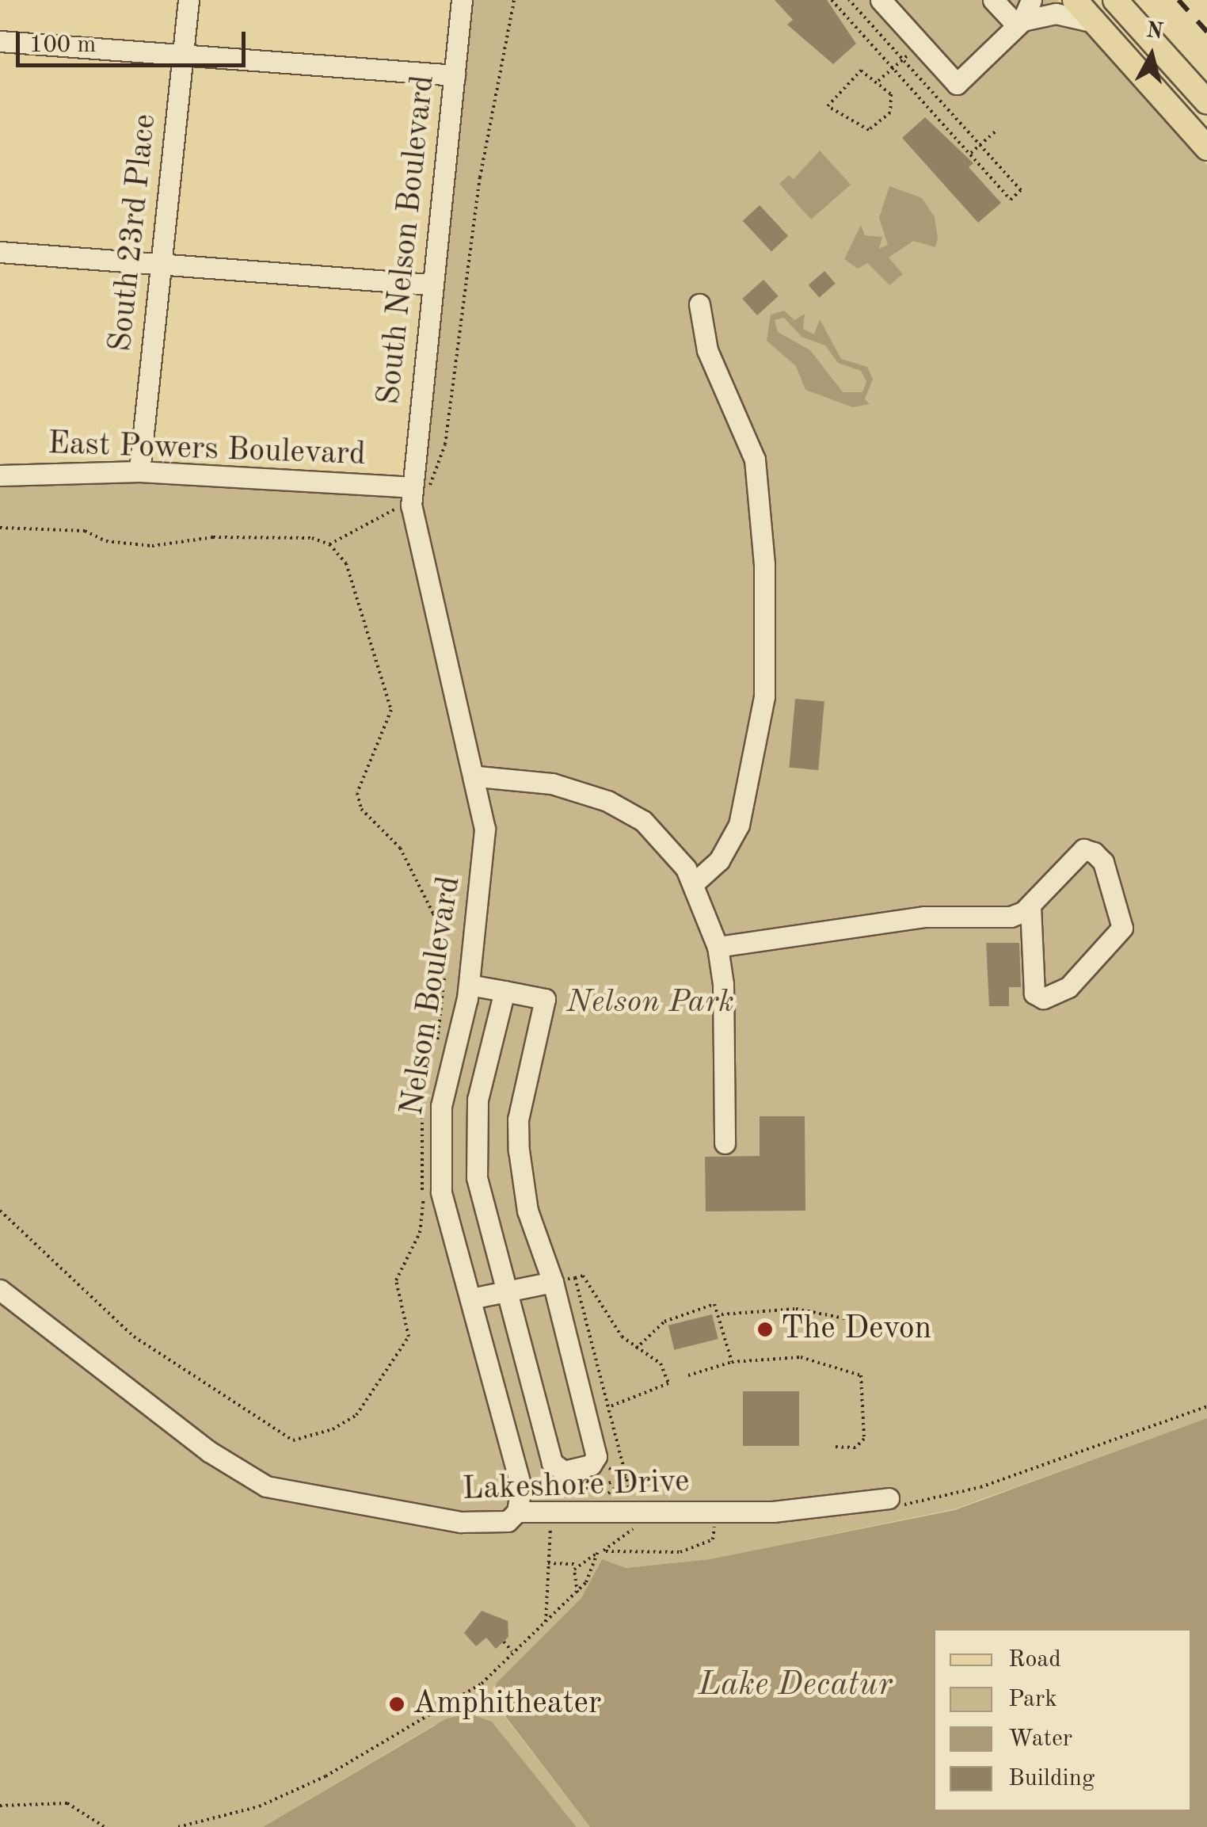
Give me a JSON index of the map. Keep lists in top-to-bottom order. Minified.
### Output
{"streets":{"street":["South 23rd Place","South Nelson Boulevard","East Powers Boulevard","Nelson Boulevard","Lakeshore Drive"]},"crossings":[["South 23rd Place","East Powers Boulevard"],["South Nelson Boulevard","East Powers Boulevard"],["South Nelson Boulevard","Nelson Boulevard"],["East Powers Boulevard","Nelson Boulevard"],["Nelson Boulevard","Lakeshore Drive"]],"water":["Lake Decatur"],"parks":["Nelson Park"],"places":["The Devon","Amphitheater"],"legend":["Road","Park","Water","Building"],"scale_bar":"100 m","north":"top"}
